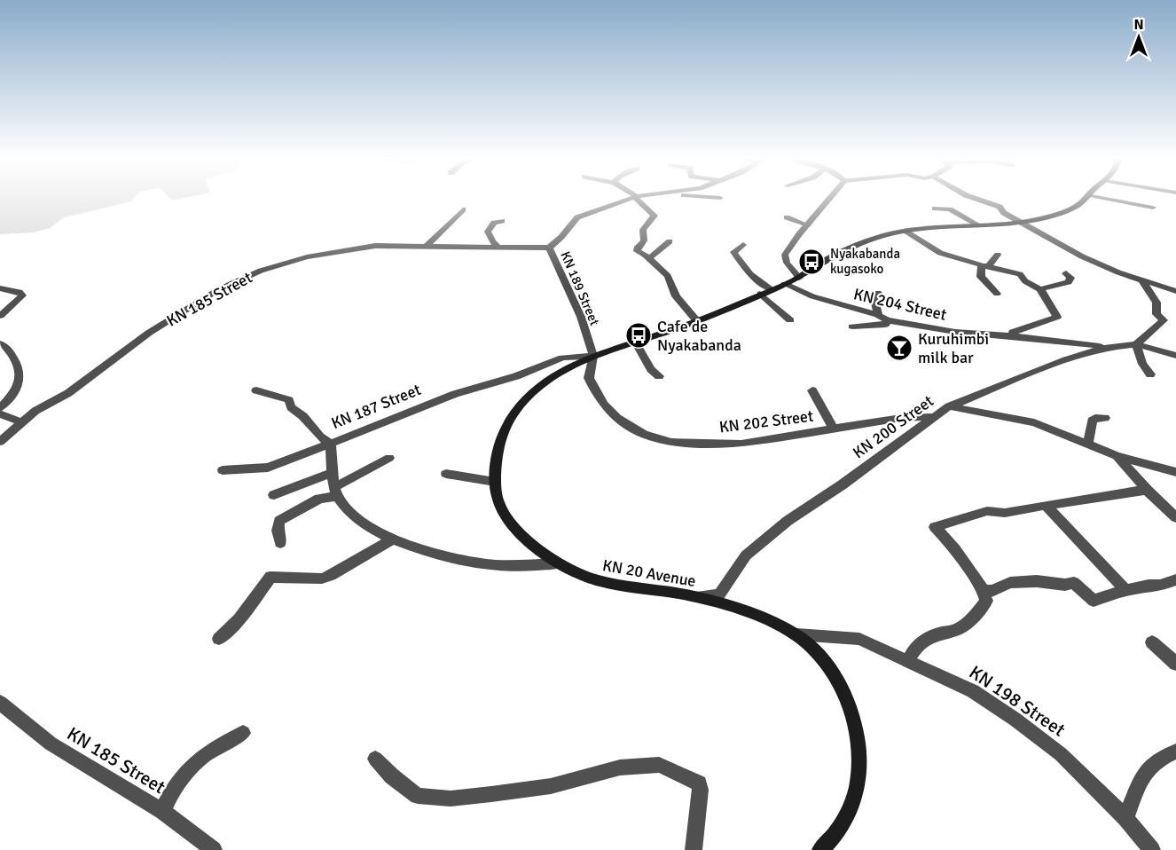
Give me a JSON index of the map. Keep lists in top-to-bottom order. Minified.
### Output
{"streets":{"main road":["KN 20 Avenue"],"street":["KN 189 Street","KN 185 Street","KN 204 Street","KN 187 Street","KN 202 Street","KN 200 Street","KN 198 Street"]},"crossings":[["KN 189 Street","KN 185 Street"],["KN 189 Street","KN 187 Street"],["KN 189 Street","KN 202 Street"],["KN 189 Street","KN 20 Avenue"],["KN 204 Street","KN 200 Street"],["KN 204 Street","KN 20 Avenue"],["KN 187 Street","KN 202 Street"],["KN 187 Street","KN 20 Avenue"],["KN 202 Street","KN 200 Street"],["KN 202 Street","KN 20 Avenue"],["KN 200 Street","KN 20 Avenue"],["KN 20 Avenue","KN 198 Street"]],"places":{"bus stop":["Nyakabanda kugasoko","Cafe de Nyakabanda"],"bar":["Kuruhimbi milk bar"]},"north":"top"}
